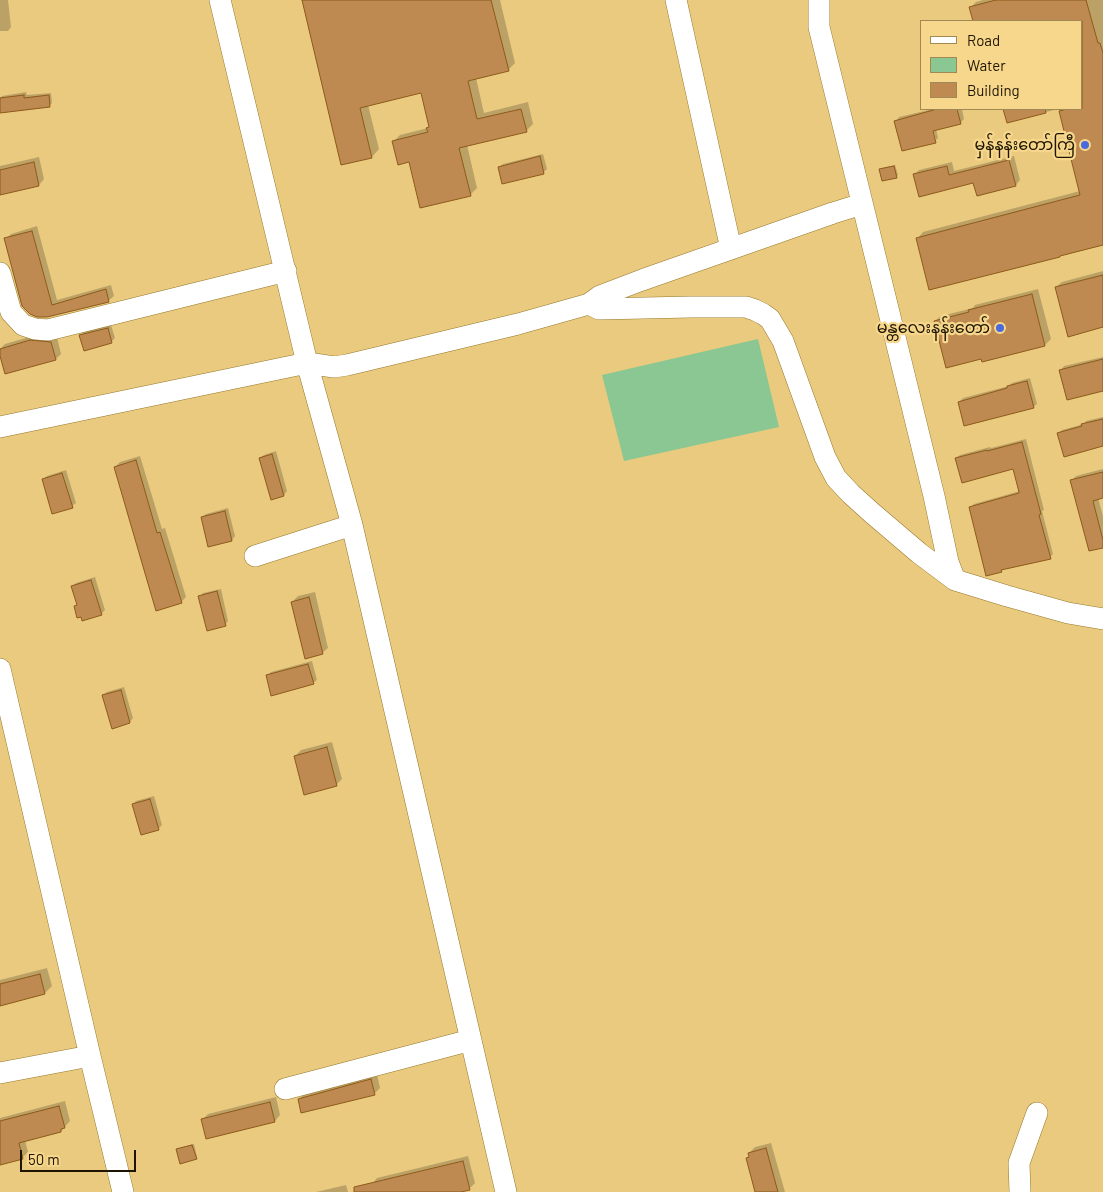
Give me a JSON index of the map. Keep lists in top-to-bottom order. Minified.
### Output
{"places":["မှန်နန်းတော်ကြီ","မန္တလေးနန်းတော်"],"legend":["Road","Water","Building"],"scale_bar":"50 m"}
